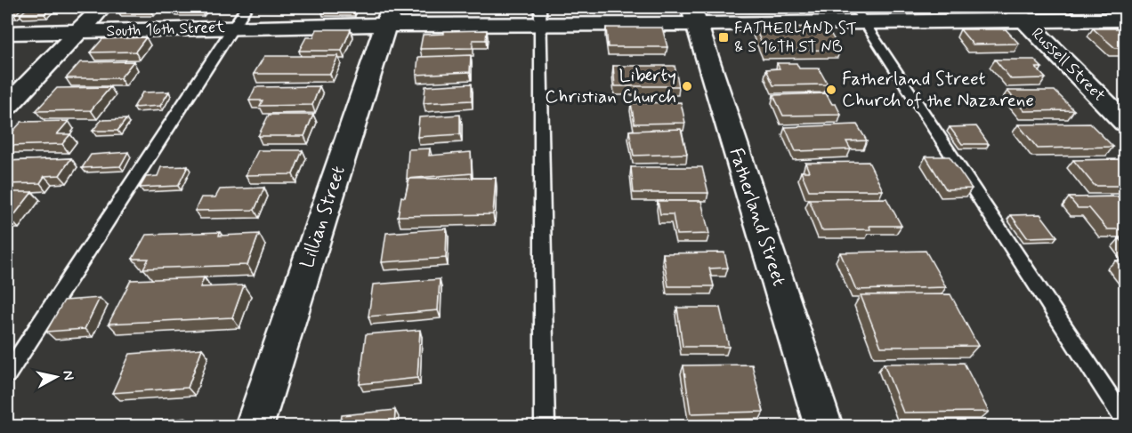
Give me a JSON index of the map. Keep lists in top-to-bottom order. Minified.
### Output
{"streets":{"street":["South 16th Street","Russell Street","Lillian Street","Fatherland Street"]},"crossings":[["South 16th Street","Russell Street"],["South 16th Street","Lillian Street"],["South 16th Street","Fatherland Street"]],"places":{"transit":["FATHERLAND ST & S 16TH ST NB"],"other":["Liberty Christian Church","Fatherland Street Church of the Nazarene"]},"north":"right"}
